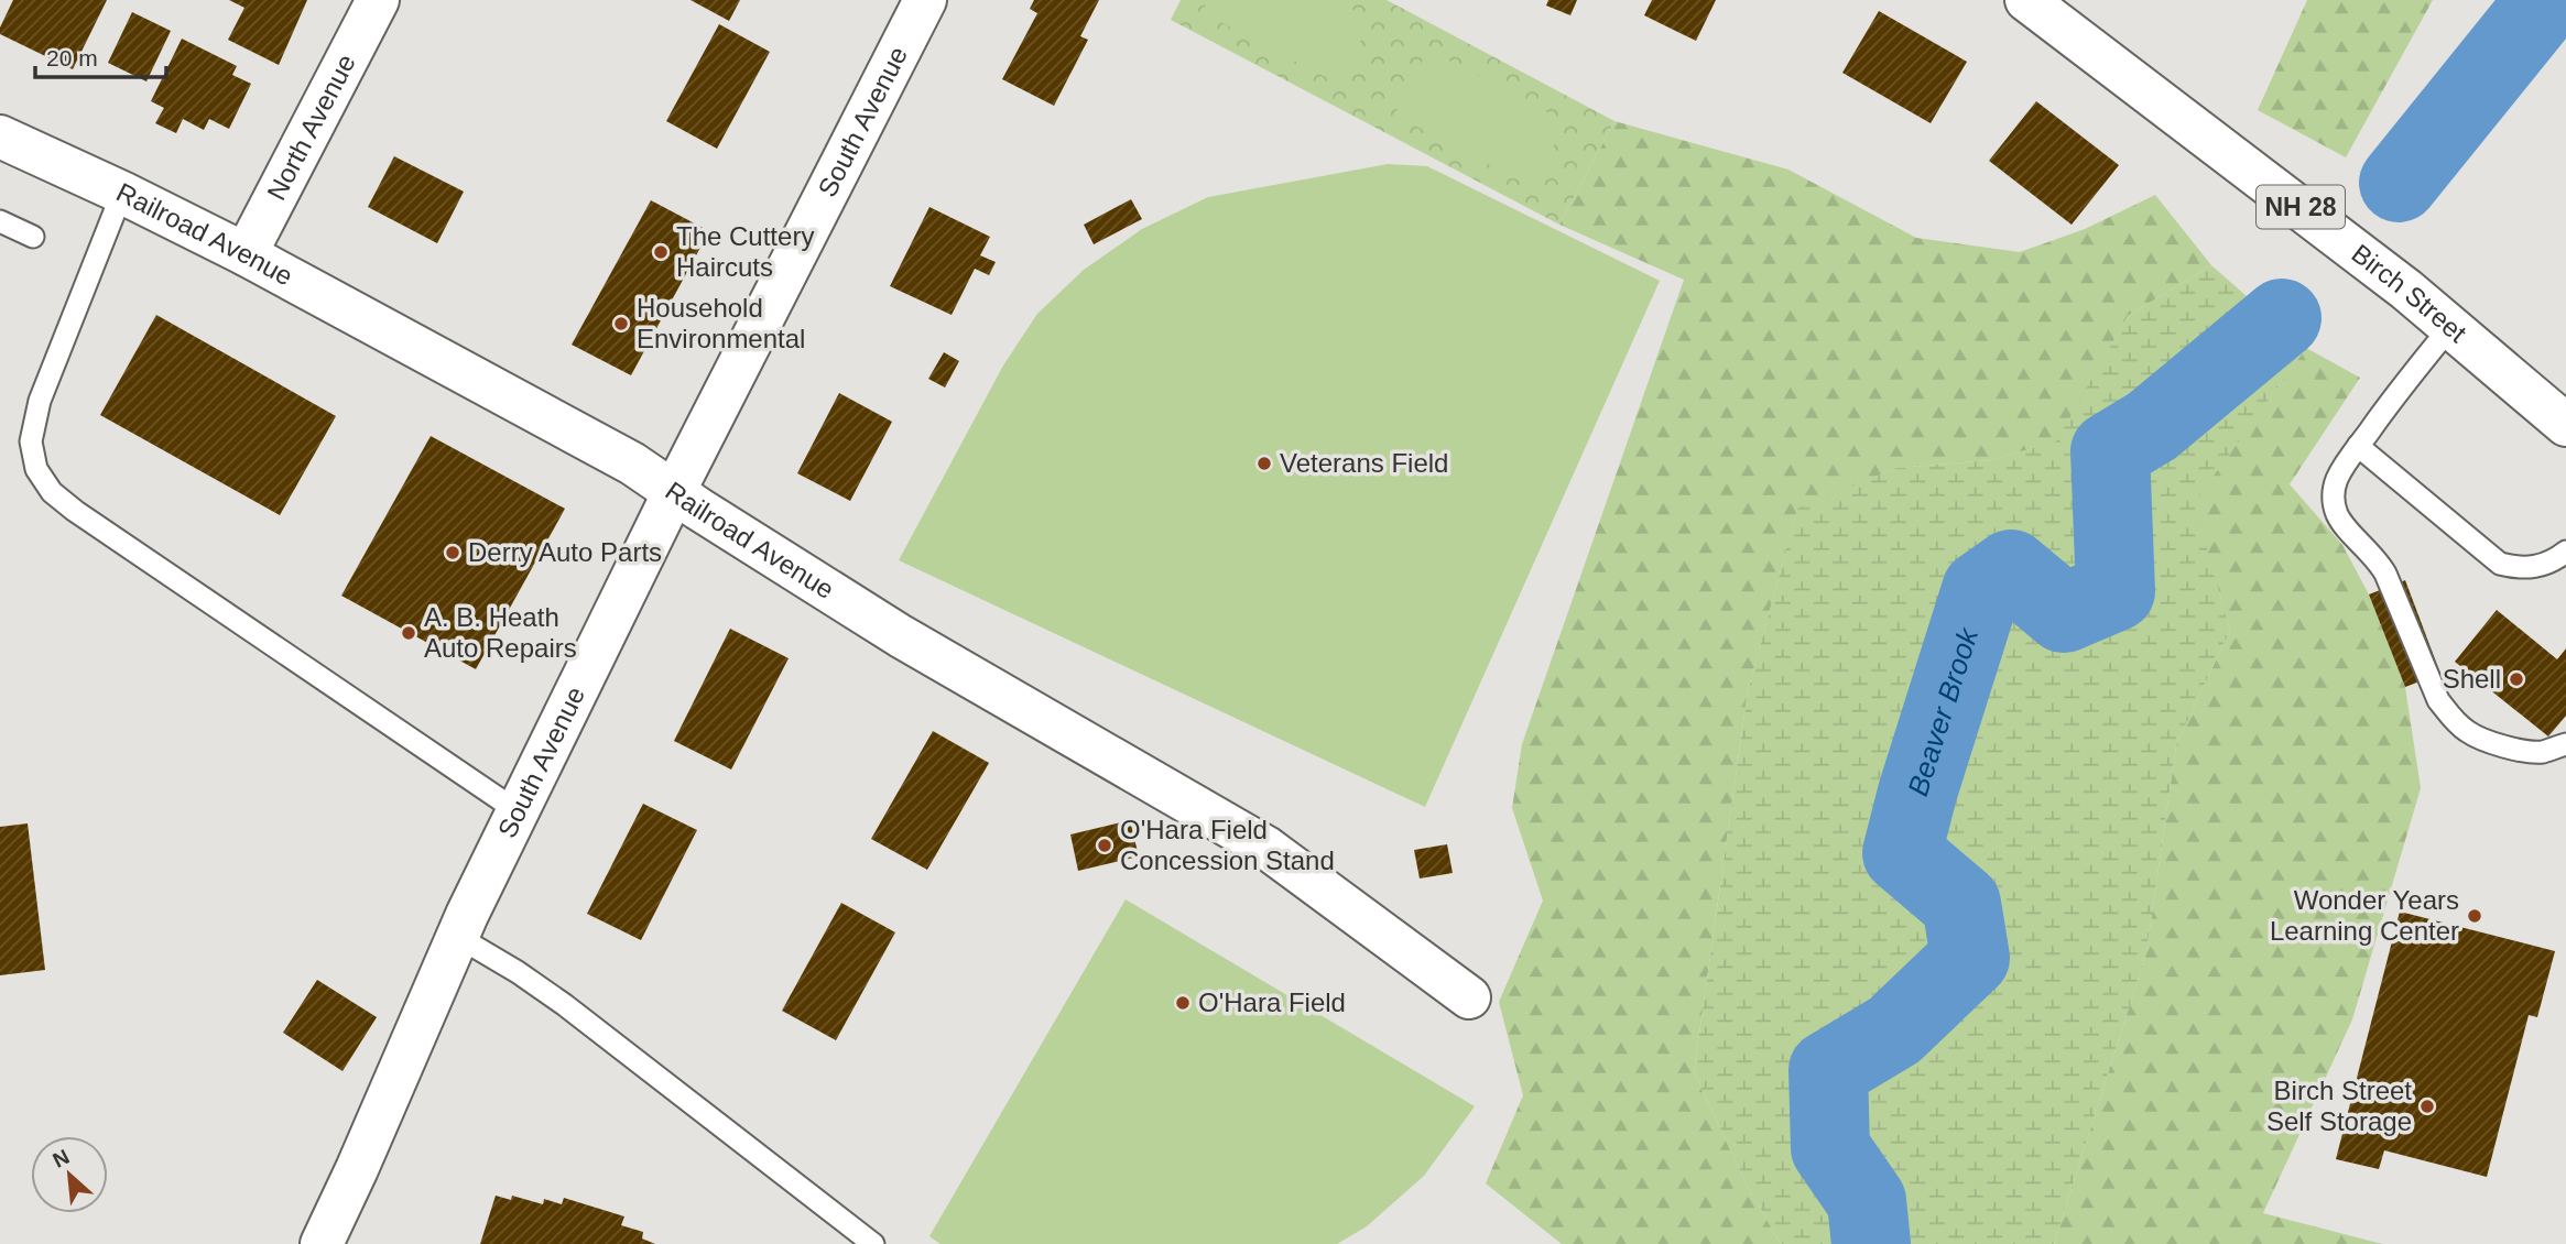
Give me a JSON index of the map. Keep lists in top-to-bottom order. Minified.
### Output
{"streets":{"street":["South Avenue","North Avenue","NH 28","Railroad Avenue","Birch Street"]},"crossings":[["South Avenue","Railroad Avenue"],["North Avenue","Railroad Avenue"]],"water":["Beaver Brook"],"places":["The Cuttery Haircuts","Household Environmental","Veterans Field","Derry Auto Parts","A. B. Heath Auto Repairs","Shell","O'Hara Field Concession Stand","Wonder Years Learning Center","O'Hara Field","Birch Street Self Storage"],"scale_bar":"20 m","north":"top left"}
